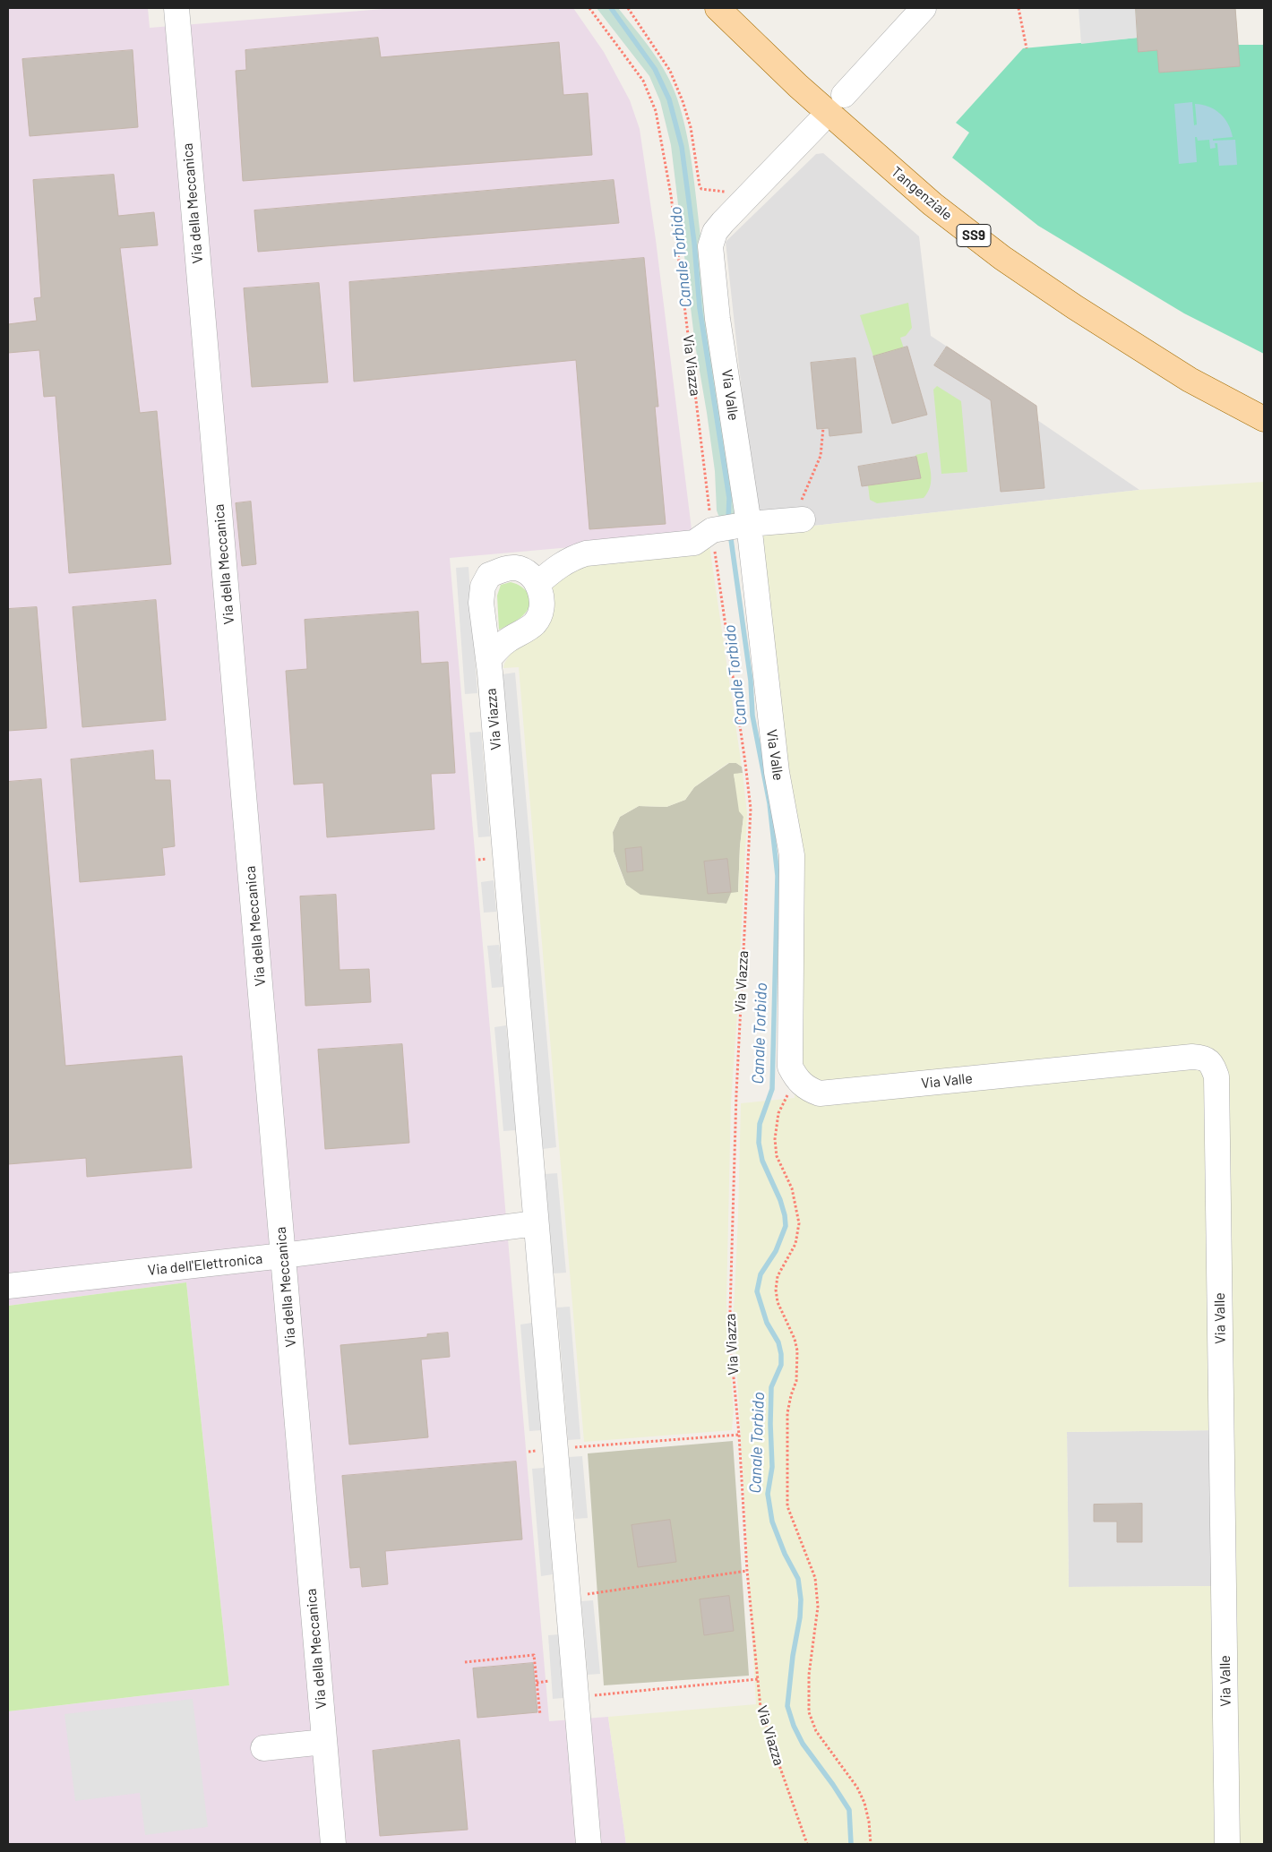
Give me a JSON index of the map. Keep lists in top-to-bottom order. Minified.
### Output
{"streets":{"main road":["Tangenziale","SS9"],"street":["Via della Meccanica","Via Viazza","Via Valle","Via dell'Elettronica"]},"crossings":[["Via della Meccanica","Via dell'Elettronica"],["Via Viazza","Via dell'Elettronica"]],"water":["Canale Torbido"]}
